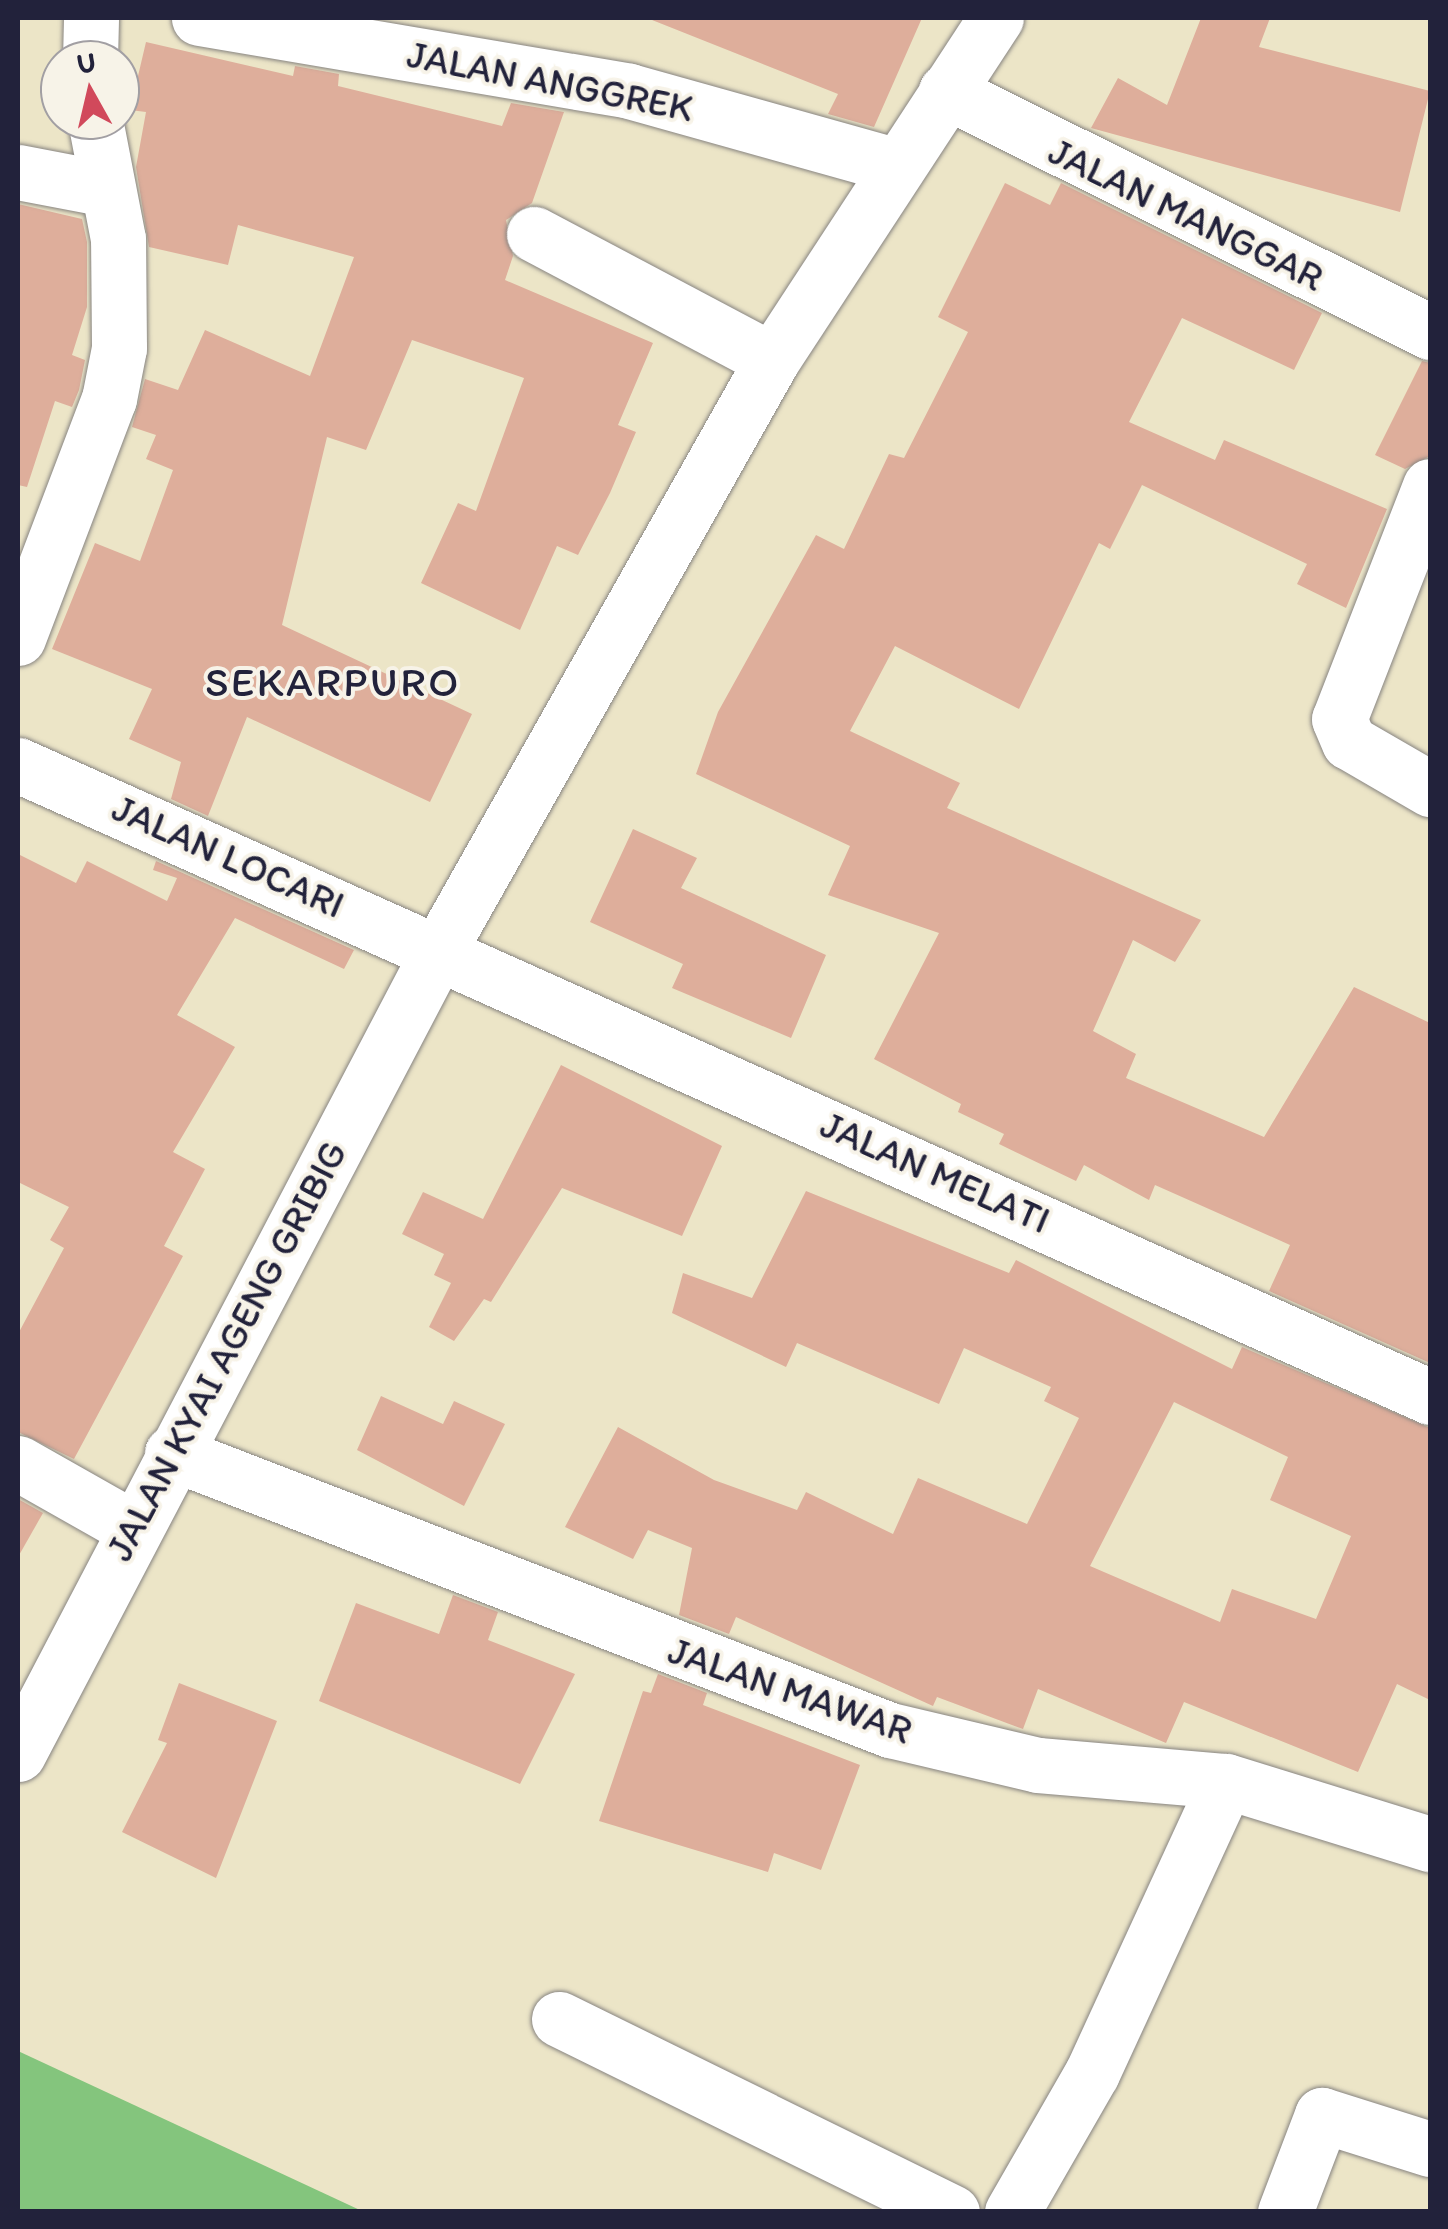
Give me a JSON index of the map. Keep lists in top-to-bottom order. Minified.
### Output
{"streets":{"street":["JALAN ANGGREK","JALAN MANGGAR","JALAN LOCARI","JALAN MELATI","JALAN KYAI AGENG GRIBIG","JALAN MAWAR"]},"crossings":[["JALAN ANGGREK","JALAN KYAI AGENG GRIBIG"],["JALAN MANGGAR","JALAN KYAI AGENG GRIBIG"],["JALAN LOCARI","JALAN MELATI"],["JALAN LOCARI","JALAN KYAI AGENG GRIBIG"],["JALAN MELATI","JALAN KYAI AGENG GRIBIG"],["JALAN KYAI AGENG GRIBIG","JALAN MAWAR"]],"districts":["SEKARPURO"],"north":"top"}
